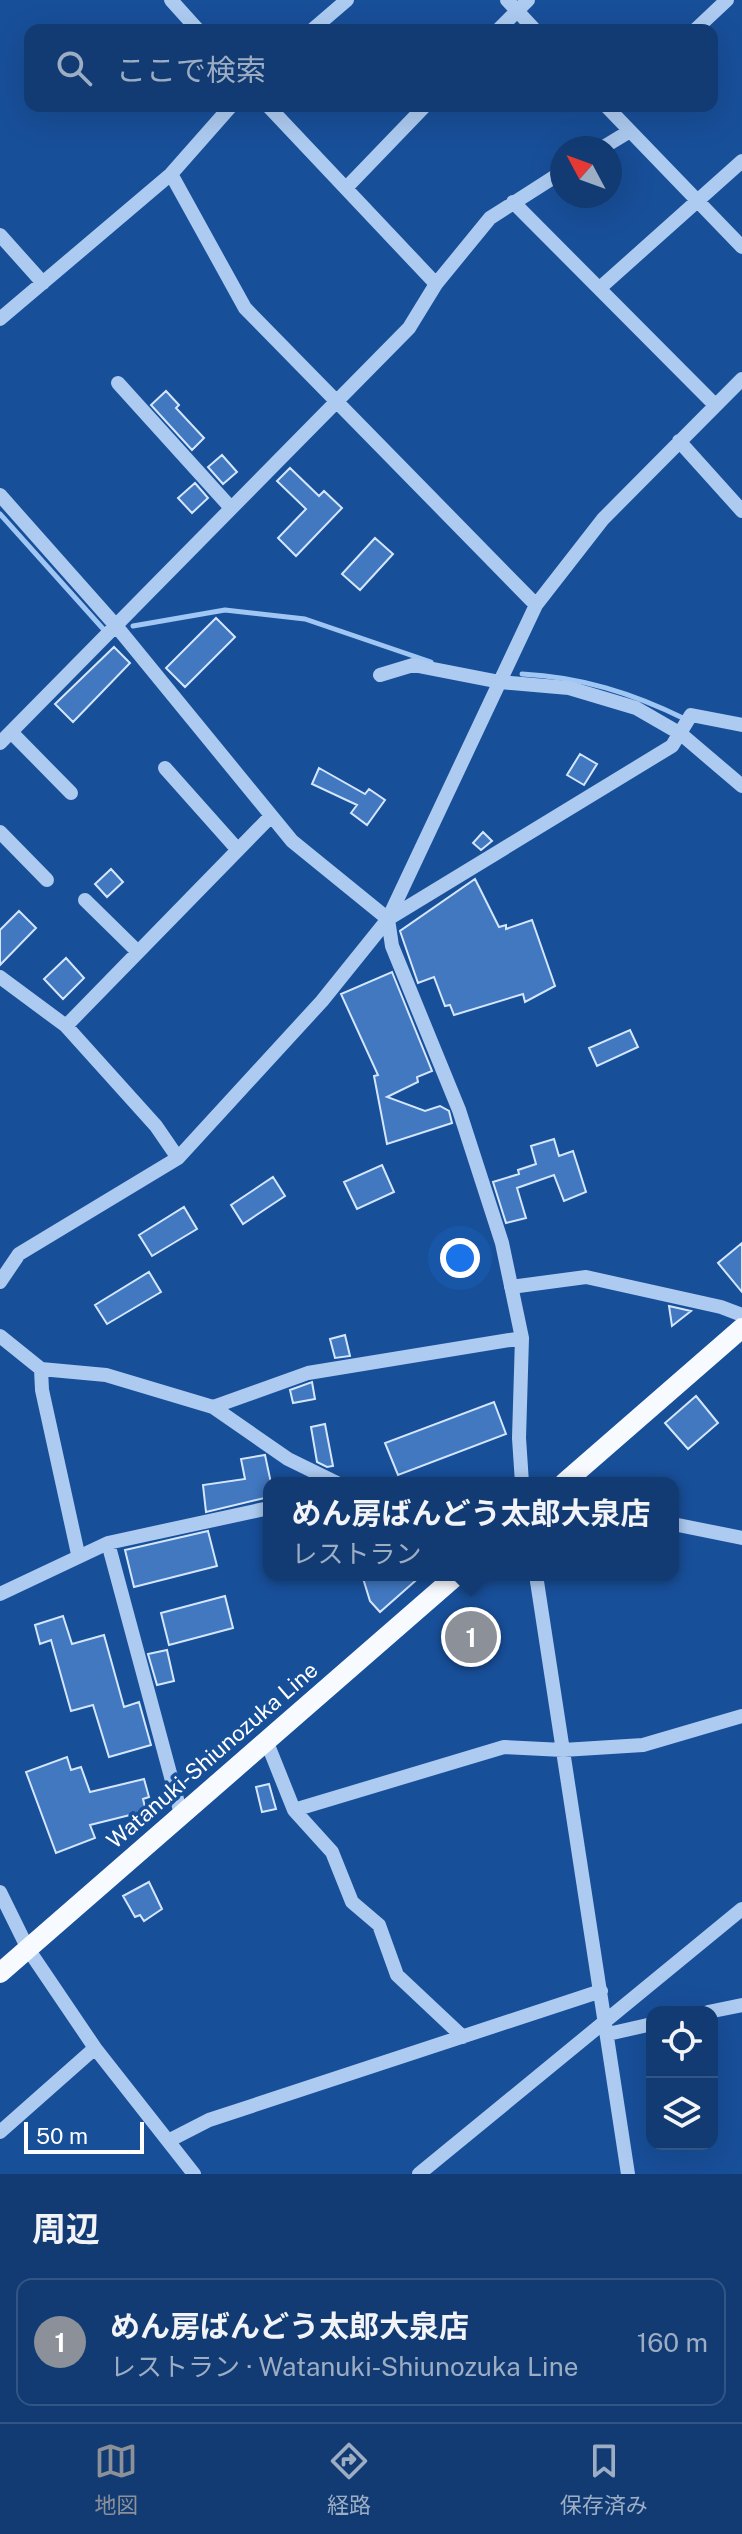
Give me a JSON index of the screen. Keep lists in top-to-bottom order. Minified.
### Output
{"streets":{"main road":["Watanuki-Shiunozuka Line"]},"scale_bar":"50 m","north":"top left","page":{"search":"ここで検索","popup":["めん房ばんどう太郎大泉店","レストラン"],"pins":"1","scale":"50 m","heading":"周辺","list":[{"mark":"1","name":"めん房ばんどう太郎大泉店","note":"レストラン · Watanuki-Shiunozuka Line","value":"160 m"}],"nav":["地図","経路","保存済み"]}}
